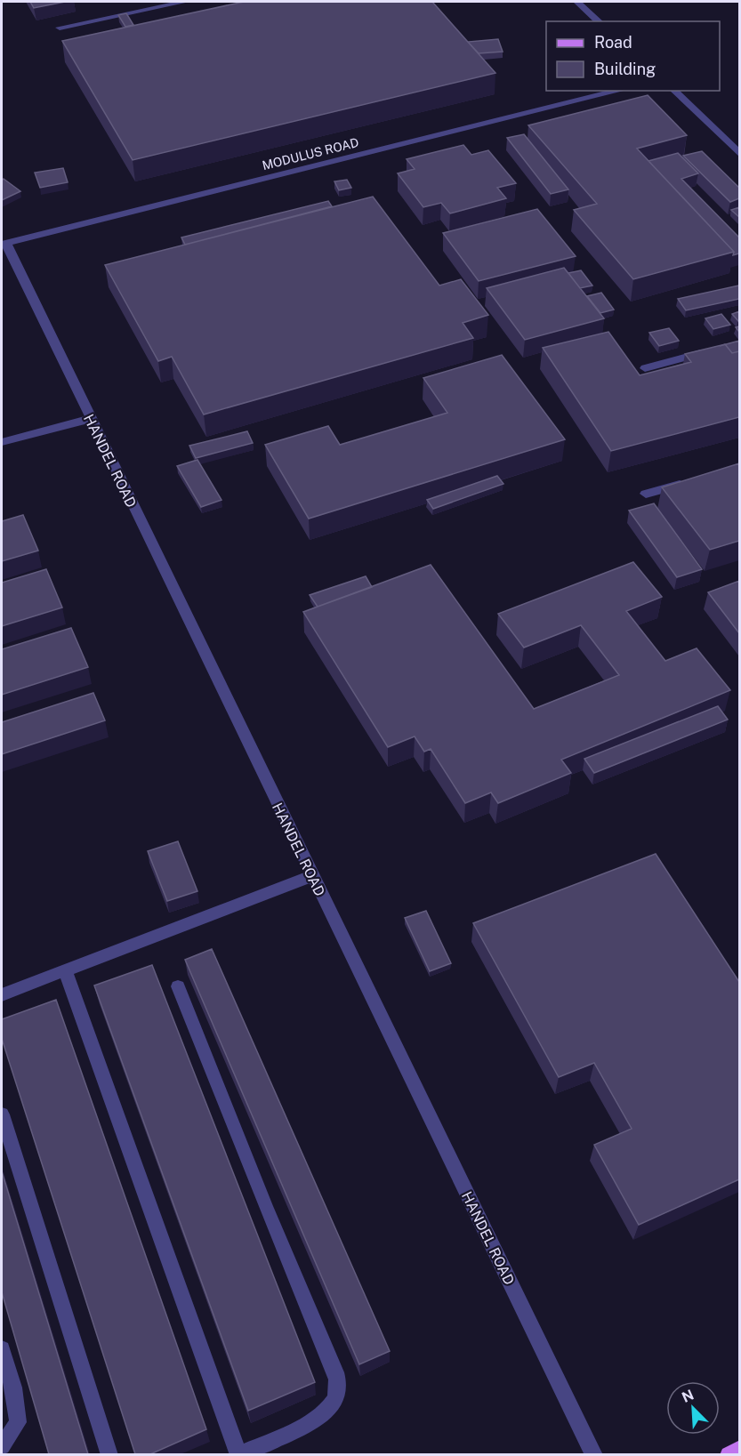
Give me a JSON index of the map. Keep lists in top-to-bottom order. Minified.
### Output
{"streets":{"street":["MODULUS ROAD","HANDEL ROAD"]},"crossings":[["MODULUS ROAD","HANDEL ROAD"]],"legend":["Road","Building"],"north":"top left"}
